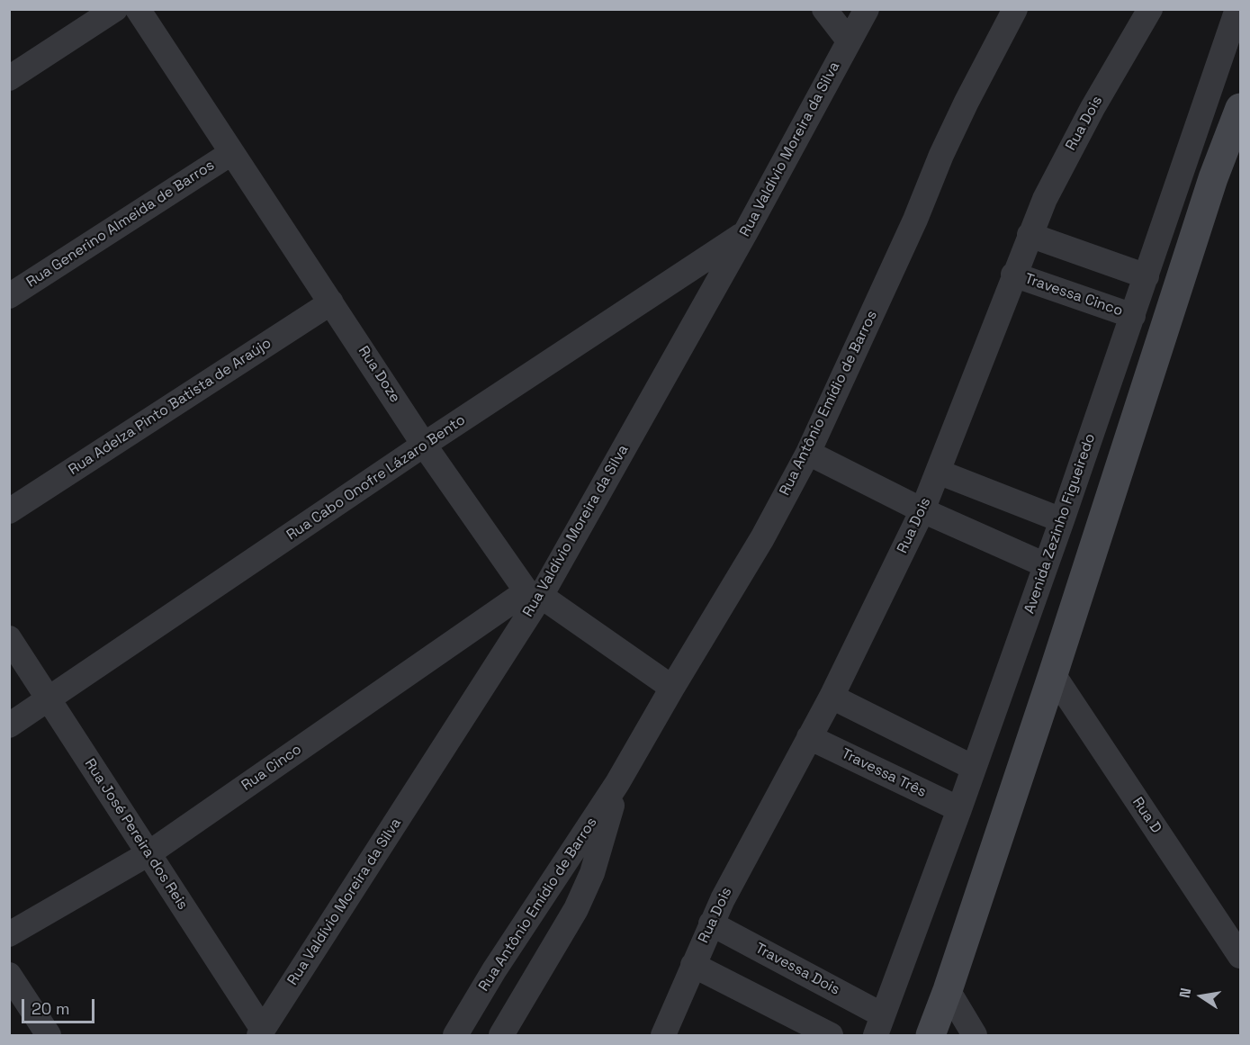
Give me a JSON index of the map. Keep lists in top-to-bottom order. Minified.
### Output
{"streets":{"street":["Rua Dois","Rua Valdívio Moreira da Silva","Rua Generino Almeida de Barros","Travessa Cinco","Rua Doze","Rua Antônio Emídio de Barros","Rua Adelza Pinto Batista de Araújo","Rua Cabo Onofre Lázaro Bento","Avenida Zezinho Figueiredo","Rua Cinco","Travessa Três","Rua D","Rua José Pereira dos Reis","Travessa Dois"]},"crossings":[["Rua Dois","Travessa Cinco"],["Rua Dois","Travessa Três"],["Rua Dois","Travessa Dois"],["Rua Valdívio Moreira da Silva","Rua Doze"],["Rua Valdívio Moreira da Silva","Rua Cabo Onofre Lázaro Bento"],["Rua Valdívio Moreira da Silva","Rua Cinco"],["Rua Valdívio Moreira da Silva","Rua José Pereira dos Reis"],["Rua Generino Almeida de Barros","Rua Doze"],["Travessa Cinco","Avenida Zezinho Figueiredo"],["Rua Doze","Rua Antônio Emídio de Barros"],["Rua Doze","Rua Adelza Pinto Batista de Araújo"],["Rua Doze","Rua Cabo Onofre Lázaro Bento"],["Rua Doze","Rua Cinco"],["Rua Cabo Onofre Lázaro Bento","Rua José Pereira dos Reis"],["Avenida Zezinho Figueiredo","Travessa Três"],["Avenida Zezinho Figueiredo","Travessa Dois"],["Rua Cinco","Rua José Pereira dos Reis"]],"scale_bar":"20 m","north":"left"}
